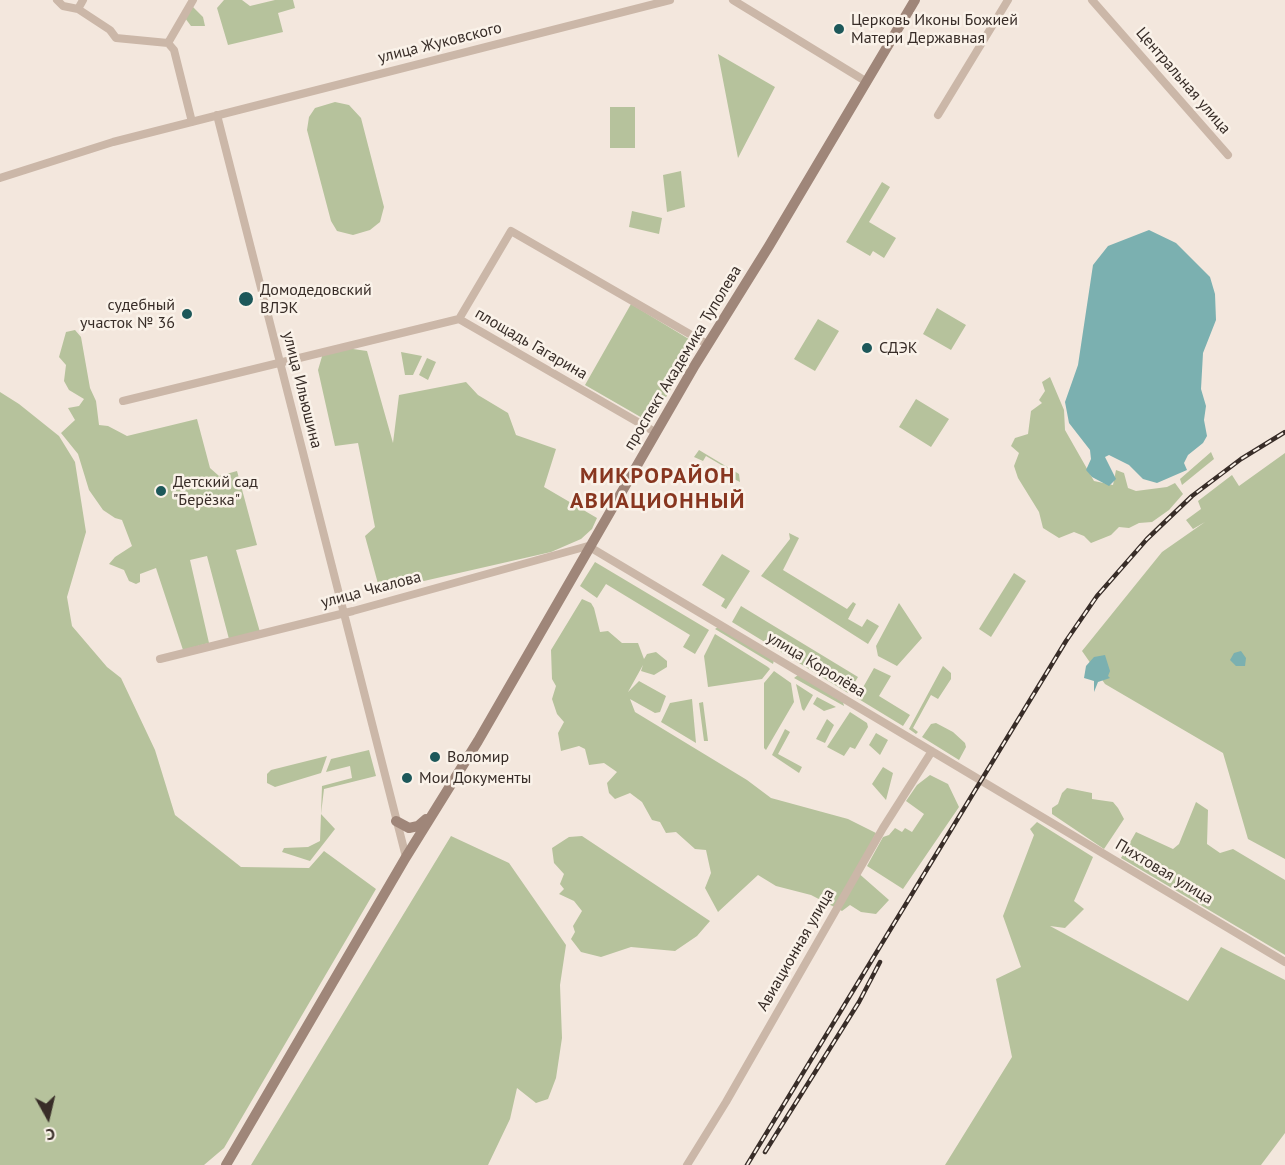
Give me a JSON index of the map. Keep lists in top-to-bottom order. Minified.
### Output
{"streets":{"main road":["проспект Академика Туполева"],"street":["улица Жуковского","Центральная улица","площадь Гагарина","улица Ильюшина","улица Чкалова","улица Королёва","Пихтовая улица","Авиационная улица"]},"crossings":[["улица Жуковского","улица Ильюшина"],["площадь Гагарина","проспект Академика Туполева"],["проспект Академика Туполева","улица Ильюшина"],["проспект Академика Туполева","улица Чкалова"],["проспект Академика Туполева","улица Королёва"],["улица Ильюшина","улица Чкалова"],["улица Чкалова","улица Королёва"],["улица Королёва","Пихтовая улица"],["улица Королёва","Авиационная улица"]],"districts":["МИКРОРАЙОН АВИАЦИОННЫЙ"],"places":["Церковь Иконы Божией Матери Державная","Домодедовский ВЛЭК","судебный участок № 36","СДЭК","Детский сад \"Берёзка\"","Воломир","Мои Документы"],"north":"bottom"}
